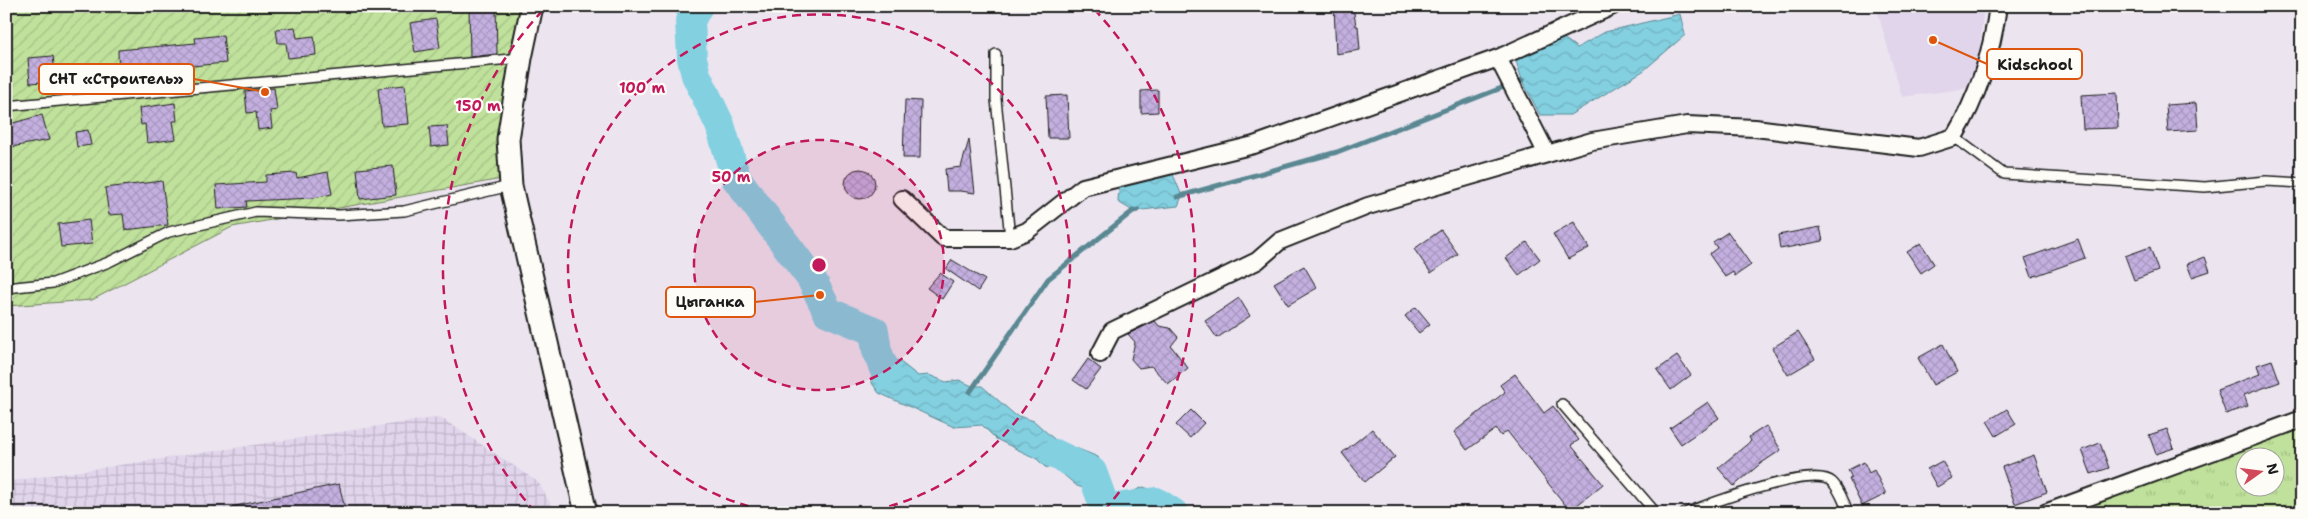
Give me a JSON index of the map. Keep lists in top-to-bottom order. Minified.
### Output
{"places":["Kidschool","СНТ «Строитель»","Цыганка"],"north":"right","rings":["100 m","150 m","50 m"]}
